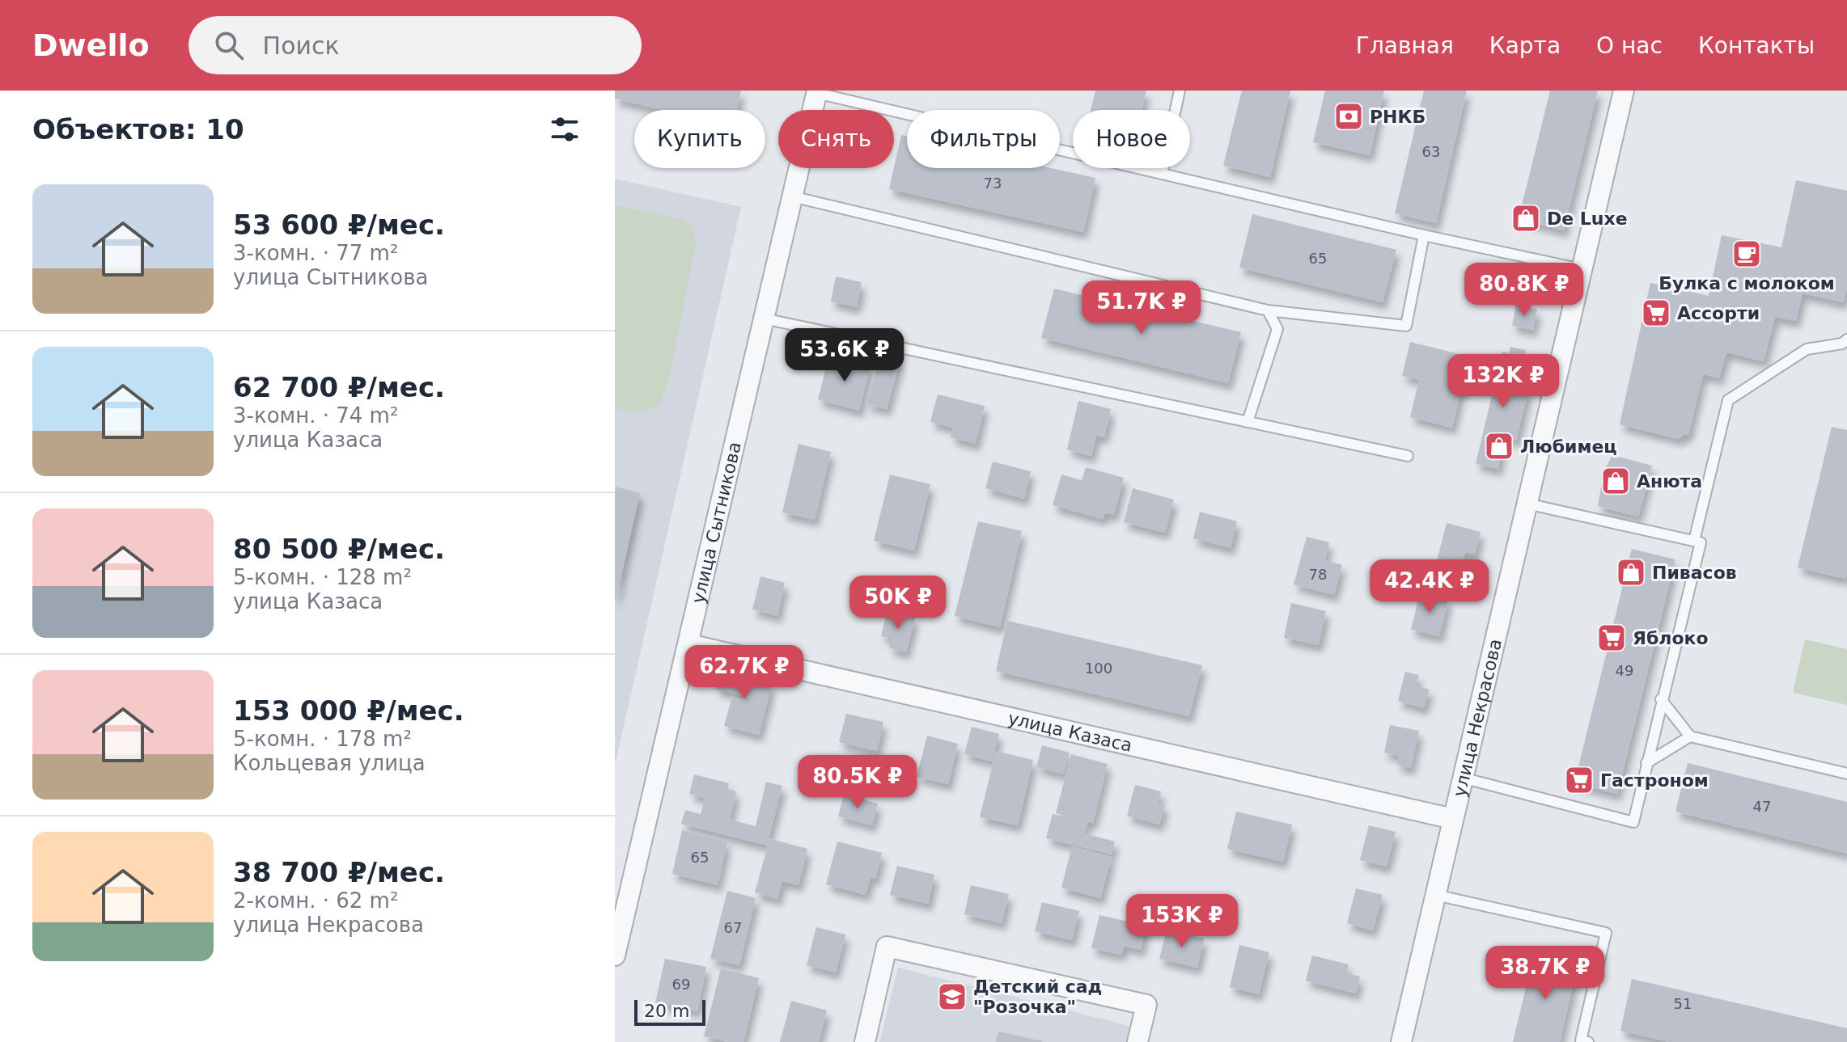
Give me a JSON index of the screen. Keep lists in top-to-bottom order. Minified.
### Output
{"streets":{"street":["улица Сытникова","улица Некрасова","улица Казаса"]},"crossings":[["улица Сытникова","улица Казаса"],["улица Некрасова","улица Казаса"]],"places":{"bank":["РНКБ"],"shop":["De Luxe","Любимец","Анюта","Пивасов"],"cafe":["Булка с молоком"],"supermarket":["Ассорти","Яблоко","Гастроном"],"school or university":["Детский сад \"Розочка\""]},"house_numbers":["63","73","65","78","100","49","47","65","67","69","51"],"scale_bar":"20 m","page":{"header":"Dwello","search":"Поиск","nav":["Главная","Карта","О нас","Контакты"],"heading":"Объектов: 10","chip":["Купить","Снять","Фильтры","Новое"],"list":[{"name":"53 600 ₽/мес.","note":"3-комн. · 77 m² · улица Сытникова"},{"name":"62 700 ₽/мес.","note":"3-комн. · 74 m² · улица Казаса"},{"name":"80 500 ₽/мес.","note":"5-комн. · 128 m² · улица Казаса"},{"name":"153 000 ₽/мес.","note":"5-комн. · 178 m² · Кольцевая улица"},{"name":"38 700 ₽/мес.","note":"2-комн. · 62 m² · улица Некрасова"}],"price":["80.8K ₽","51.7K ₽","53.6K ₽","132K ₽","42.4K ₽","50K ₽","62.7K ₽","80.5K ₽","153K ₽","38.7K ₽"],"scale":"20 m"}}
